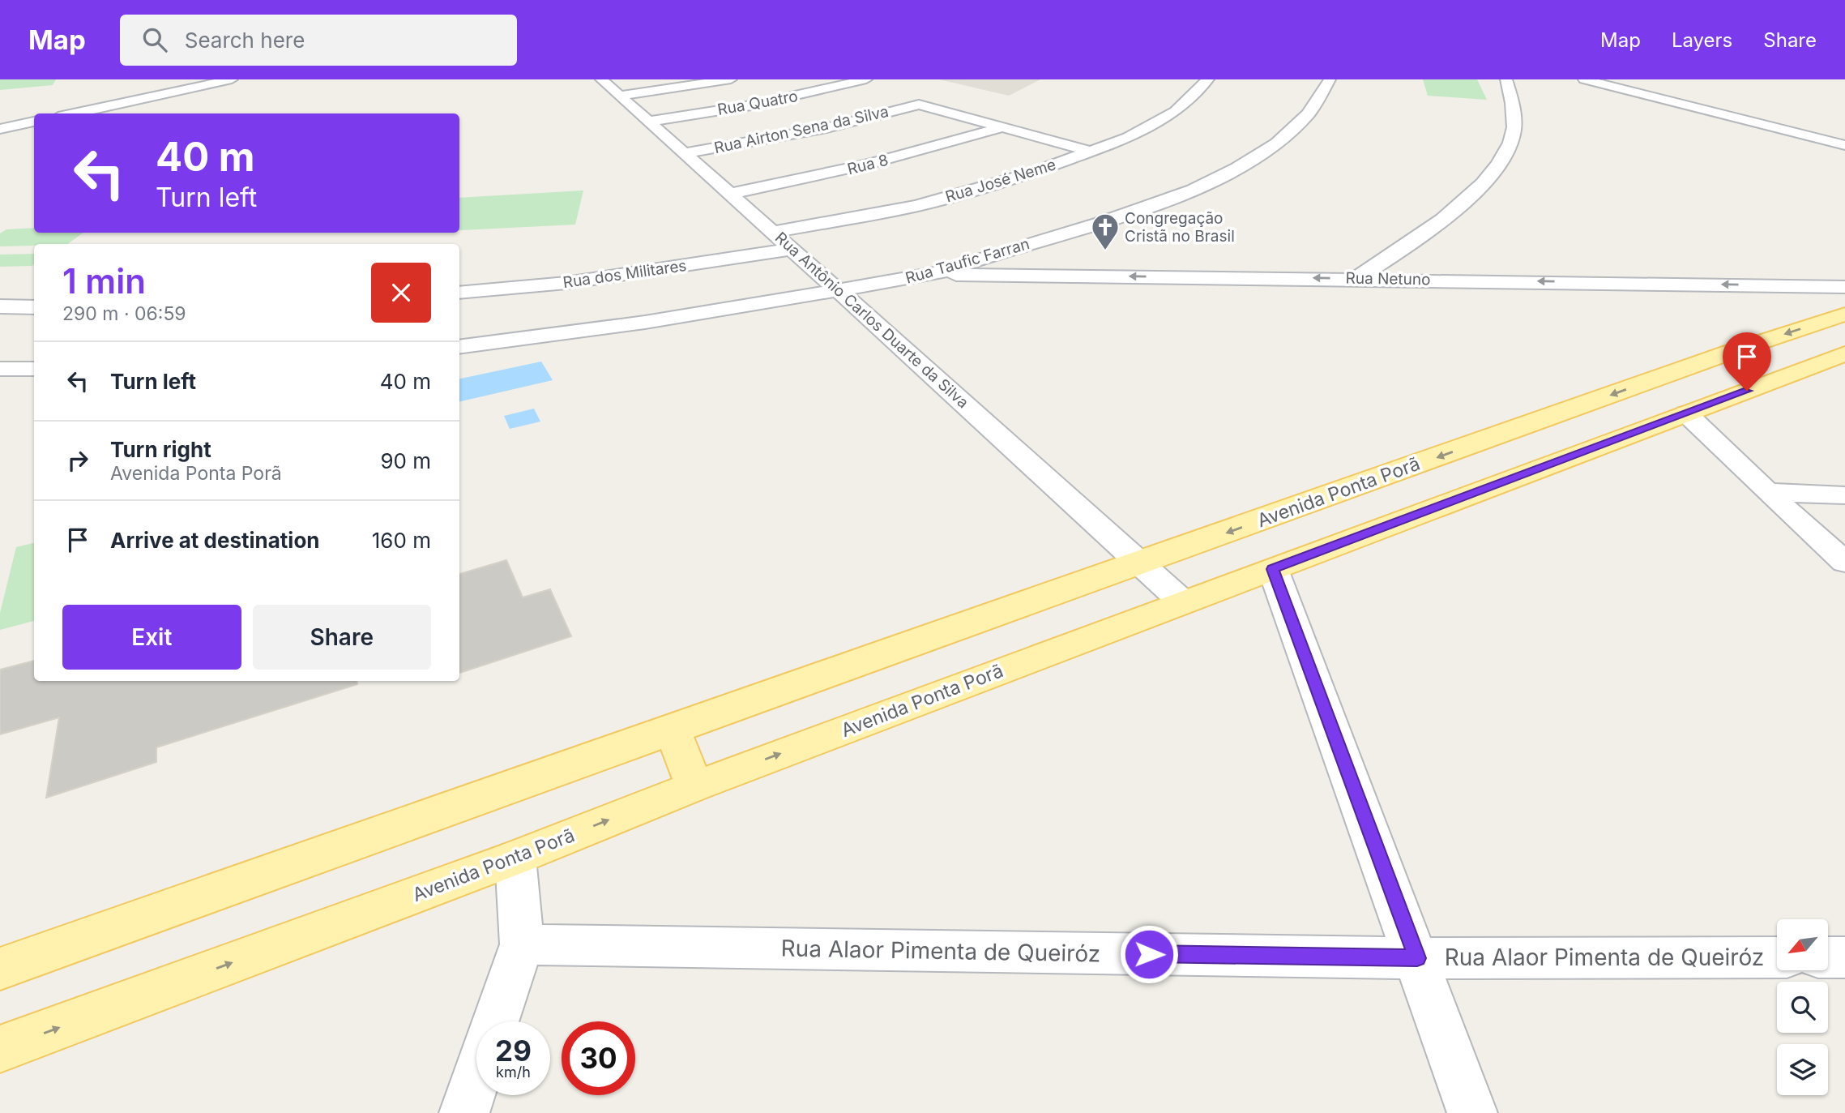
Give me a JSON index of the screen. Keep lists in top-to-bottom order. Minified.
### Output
{"streets":{"main road":["Avenida Ponta Porã"],"street":["Rua Quatro","Rua Airton Sena da Silva","Rua 8","Rua José Neme","Rua Taufic Farran","Rua dos Militares","Rua Netuno","Rua Antônio Carlos Duarte da Silva","Rua Alaor Pimenta de Queiróz"]},"crossings":[["Rua Quatro","Rua Antônio Carlos Duarte da Silva"],["Rua Airton Sena da Silva","Rua 8"],["Rua Airton Sena da Silva","Rua Antônio Carlos Duarte da Silva"],["Rua 8","Rua Antônio Carlos Duarte da Silva"],["Rua José Neme","Rua Antônio Carlos Duarte da Silva"],["Rua Taufic Farran","Rua Netuno"],["Rua Taufic Farran","Rua Antônio Carlos Duarte da Silva"],["Rua dos Militares","Rua Antônio Carlos Duarte da Silva"],["Rua Antônio Carlos Duarte da Silva","Avenida Ponta Porã"]],"places":{"church":["Congregação Cristã no Brasil"]},"north":"bottom left","page":{"header":"Map","search":"Search here","nav":["Map","Layers","Share"],"turn":["40 m","Turn left"],"heading":["1 min","290 m · 06:59"],"list":[{"name":"Turn left","value":"40 m"},{"name":"Turn right","note":"Avenida Ponta Porã","value":"90 m"},{"name":"Arrive at destination","value":"160 m"}],"buttons":["Exit","Share"],"speed":"29 km/h","limit":"30"}}
